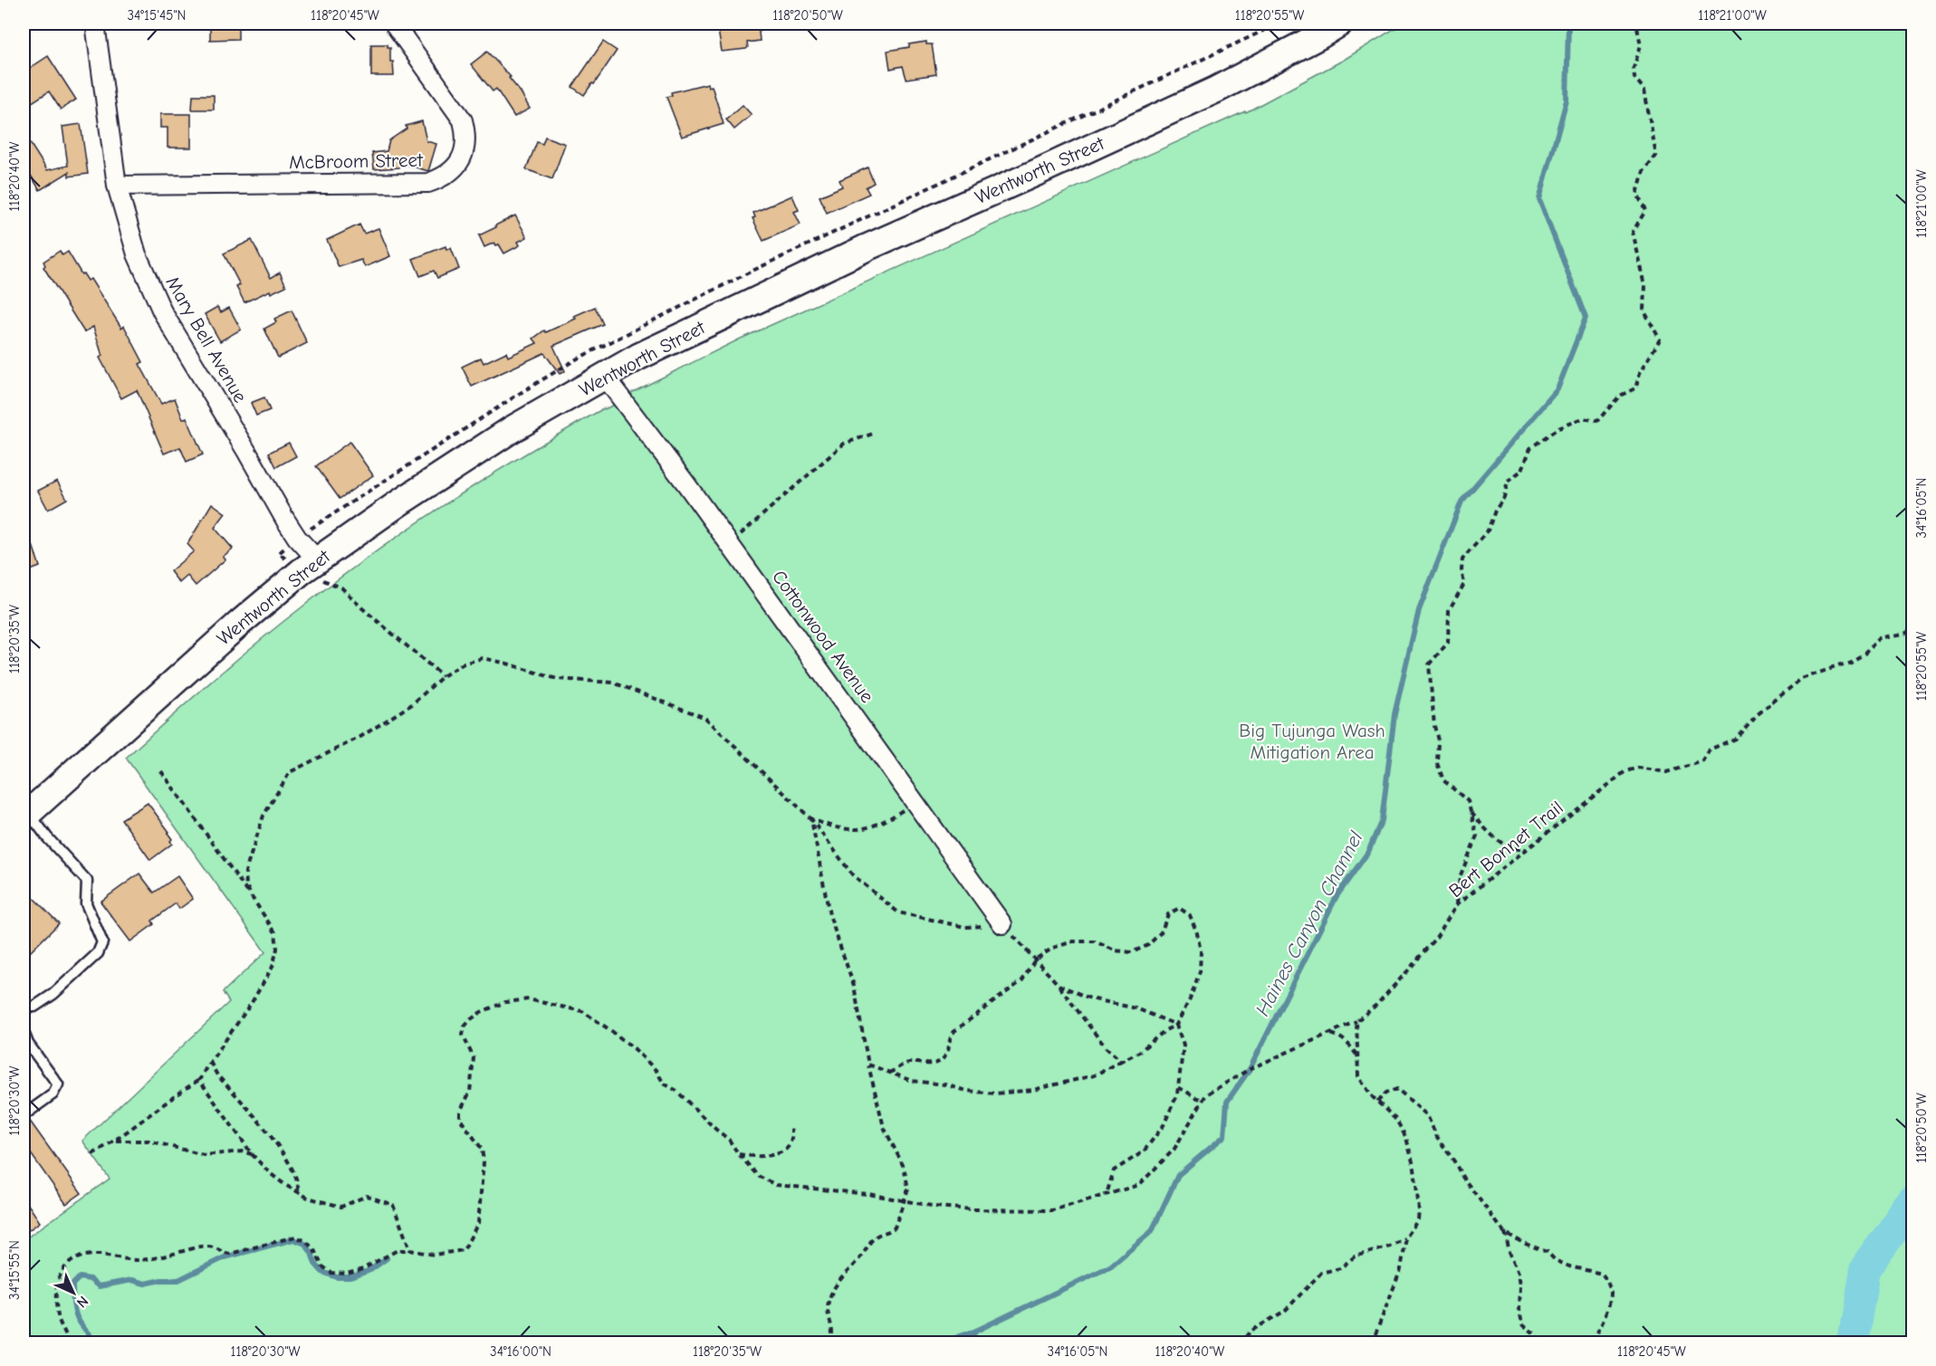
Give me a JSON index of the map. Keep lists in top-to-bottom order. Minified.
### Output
{"streets":{"main road":["Wentworth Street"],"street":["McBroom Street","Mary Bell Avenue","Cottonwood Avenue"],"path":["Bert Bonnet Trail"]},"crossings":[["McBroom Street","Mary Bell Avenue"],["Wentworth Street","Mary Bell Avenue"],["Wentworth Street","Cottonwood Avenue"]],"water":["Haines Canyon Channel"],"parks":["Big Tujunga Wash Mitigation Area"],"north":"bottom right","coordinates":["34°15'45\"N","118°20'45\"W","118°20'50\"W","118°20'55\"W","118°21'00\"W","118°20'40\"W","34°16'05\"N","118°20'35\"W","118°20'30\"W","34°15'55\"N","34°16'00\"N"]}
